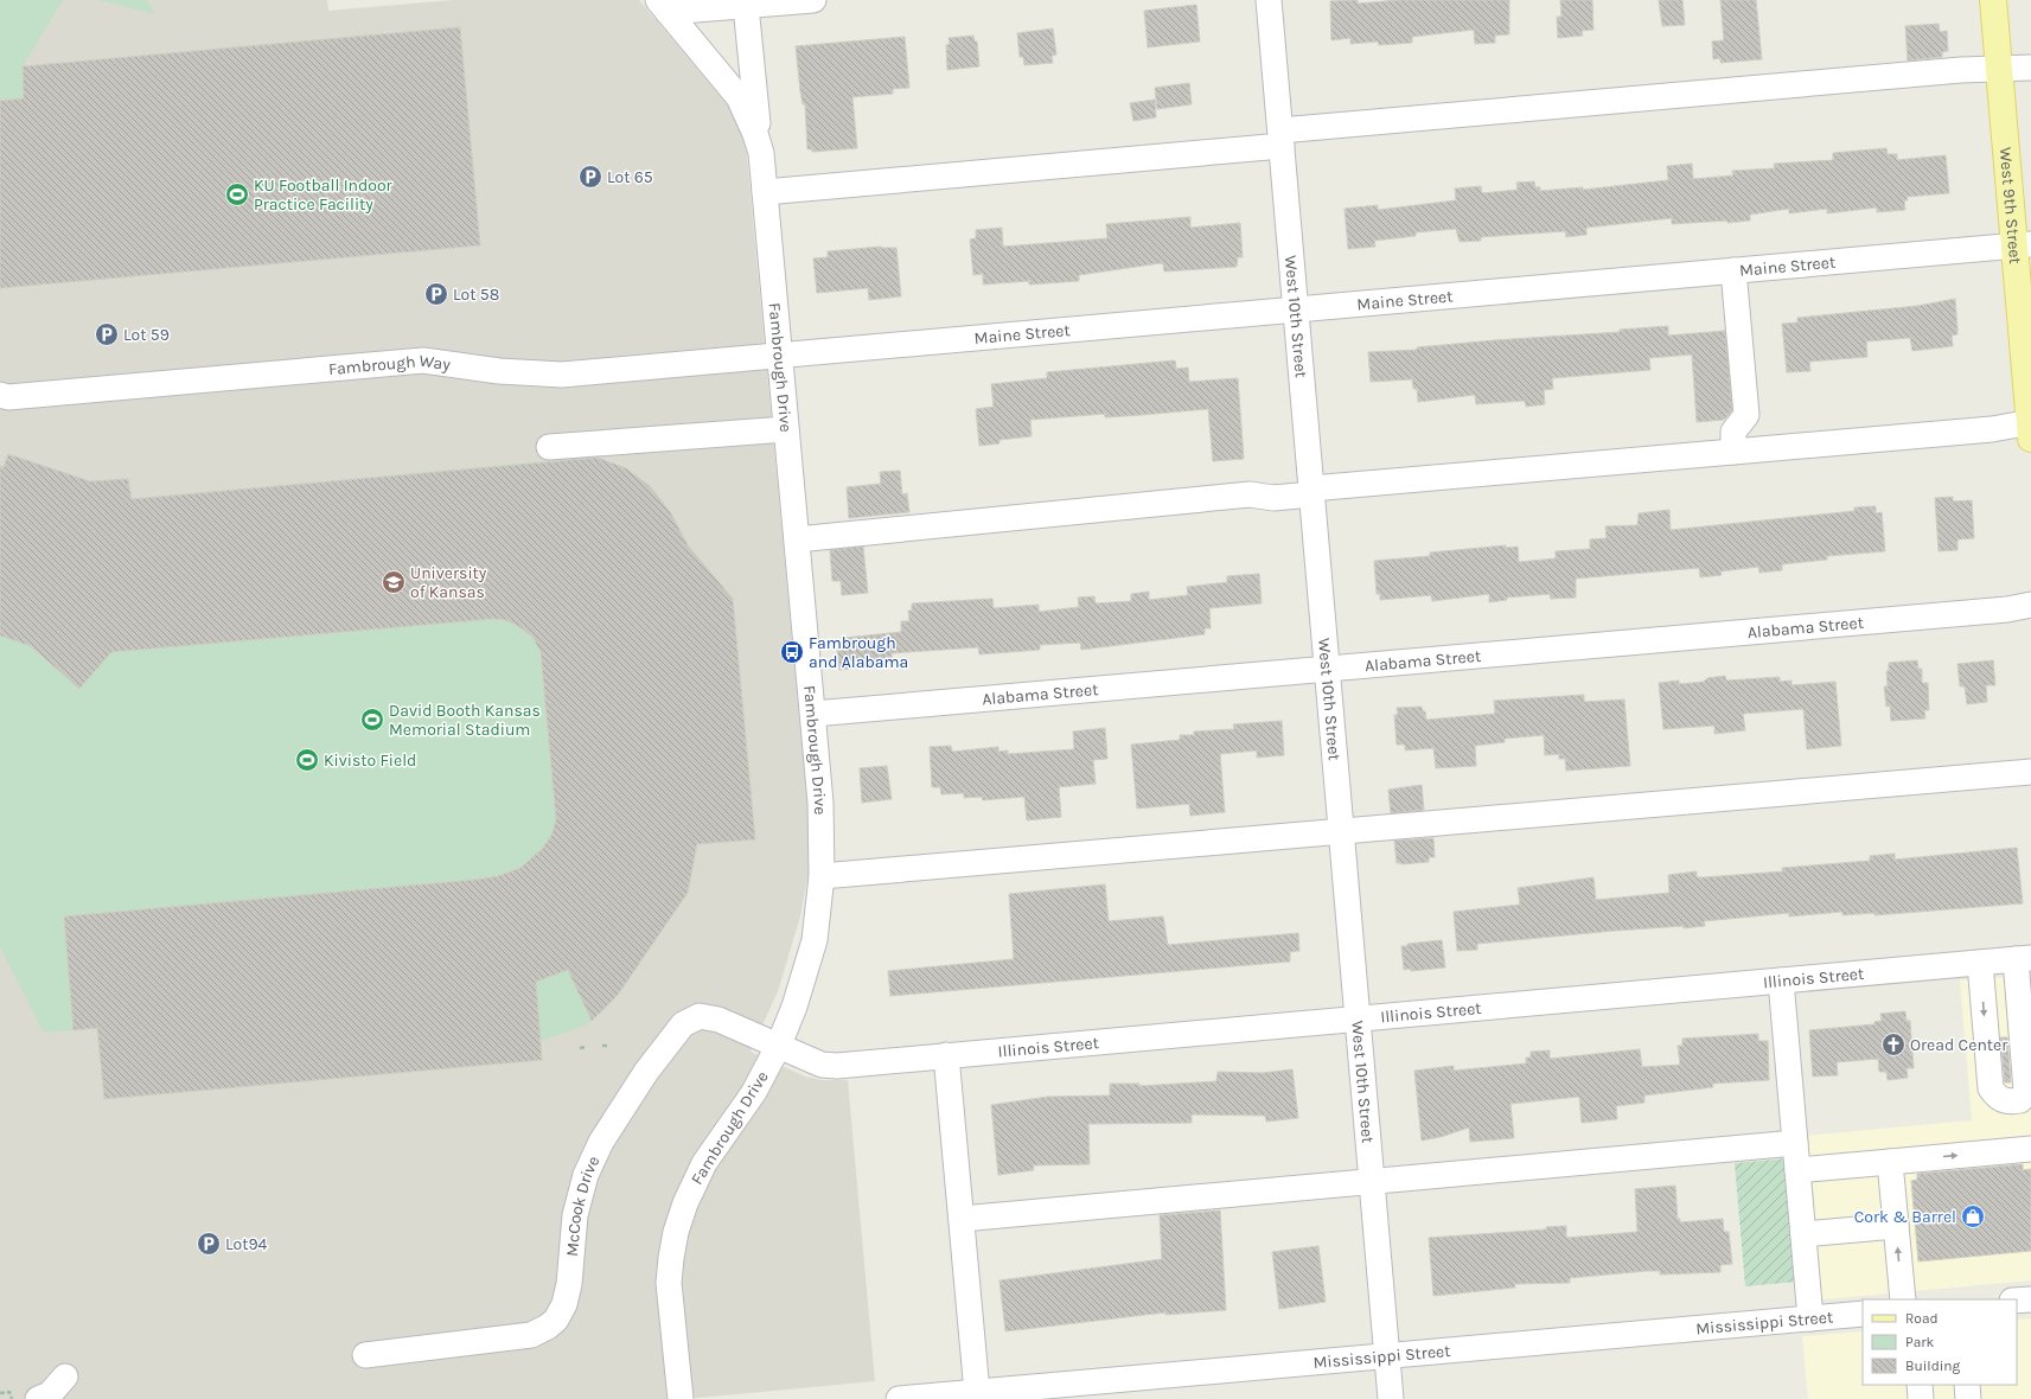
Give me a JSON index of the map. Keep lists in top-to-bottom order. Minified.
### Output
{"streets":{"main road":["West 9th Street"],"street":["Maine Street","West 10th Street","Fambrough Way","Fambrough Drive","Alabama Street","Illinois Street","McCook Drive","Mississippi Street"]},"crossings":[["West 9th Street","Maine Street"],["Maine Street","West 10th Street"],["Maine Street","Fambrough Way"],["Maine Street","Fambrough Drive"],["West 10th Street","Alabama Street"],["West 10th Street","Illinois Street"],["West 10th Street","Mississippi Street"],["Fambrough Way","Fambrough Drive"],["Fambrough Drive","Alabama Street"],["Fambrough Drive","Illinois Street"],["Fambrough Drive","McCook Drive"],["Illinois Street","McCook Drive"]],"places":{"parking":["Lot 65","Lot 58","Lot 59","Lot94"],"sports":["KU Football Indoor Practice Facility","David Booth Kansas Memorial Stadium","Kivisto Field"],"school or university":["University of Kansas"],"bus stop":["Fambrough and Alabama"],"church":["Oread Center"],"shop":["Cork & Barrel"]},"legend":["Road","Park","Building"]}
